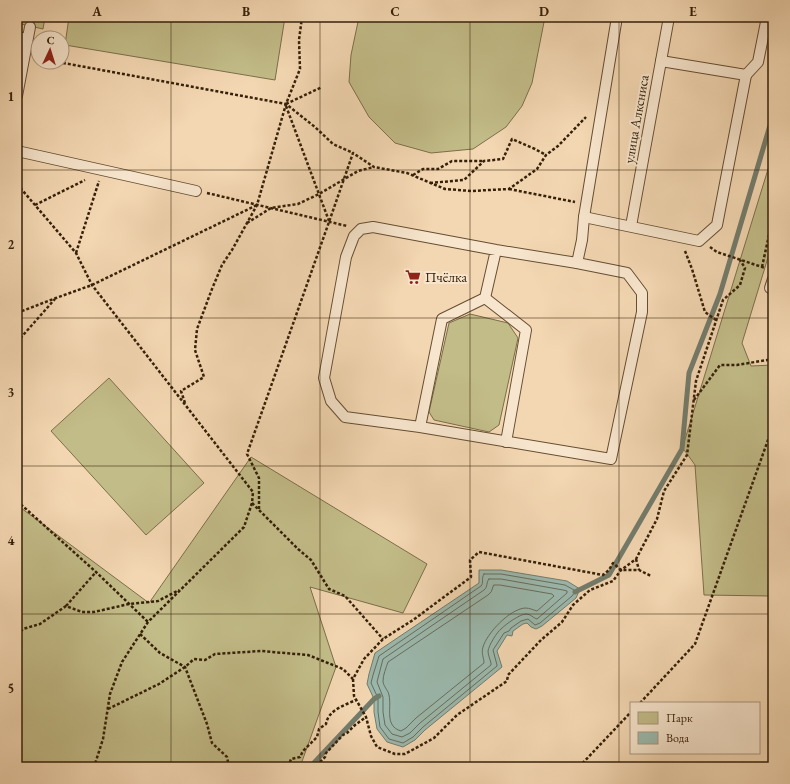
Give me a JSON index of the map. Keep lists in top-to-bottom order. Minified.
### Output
{"streets":{"lane":["улица Алксниса"]},"places":{"supermarket":["Пчёлка"]},"legend":["Парк","Вода"],"north":"top","grid":{"columns":["A","B","C","D","E"],"rows":["1","2","3","4","5"]}}
